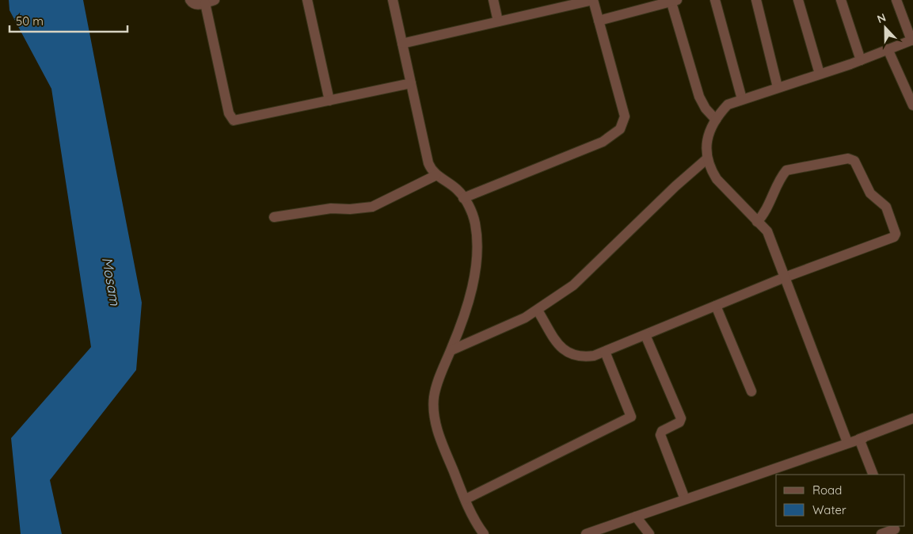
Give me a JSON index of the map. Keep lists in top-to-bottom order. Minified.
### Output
{"water":["Mosam"],"legend":["Road","Water"],"scale_bar":"50 m","north":"top"}
